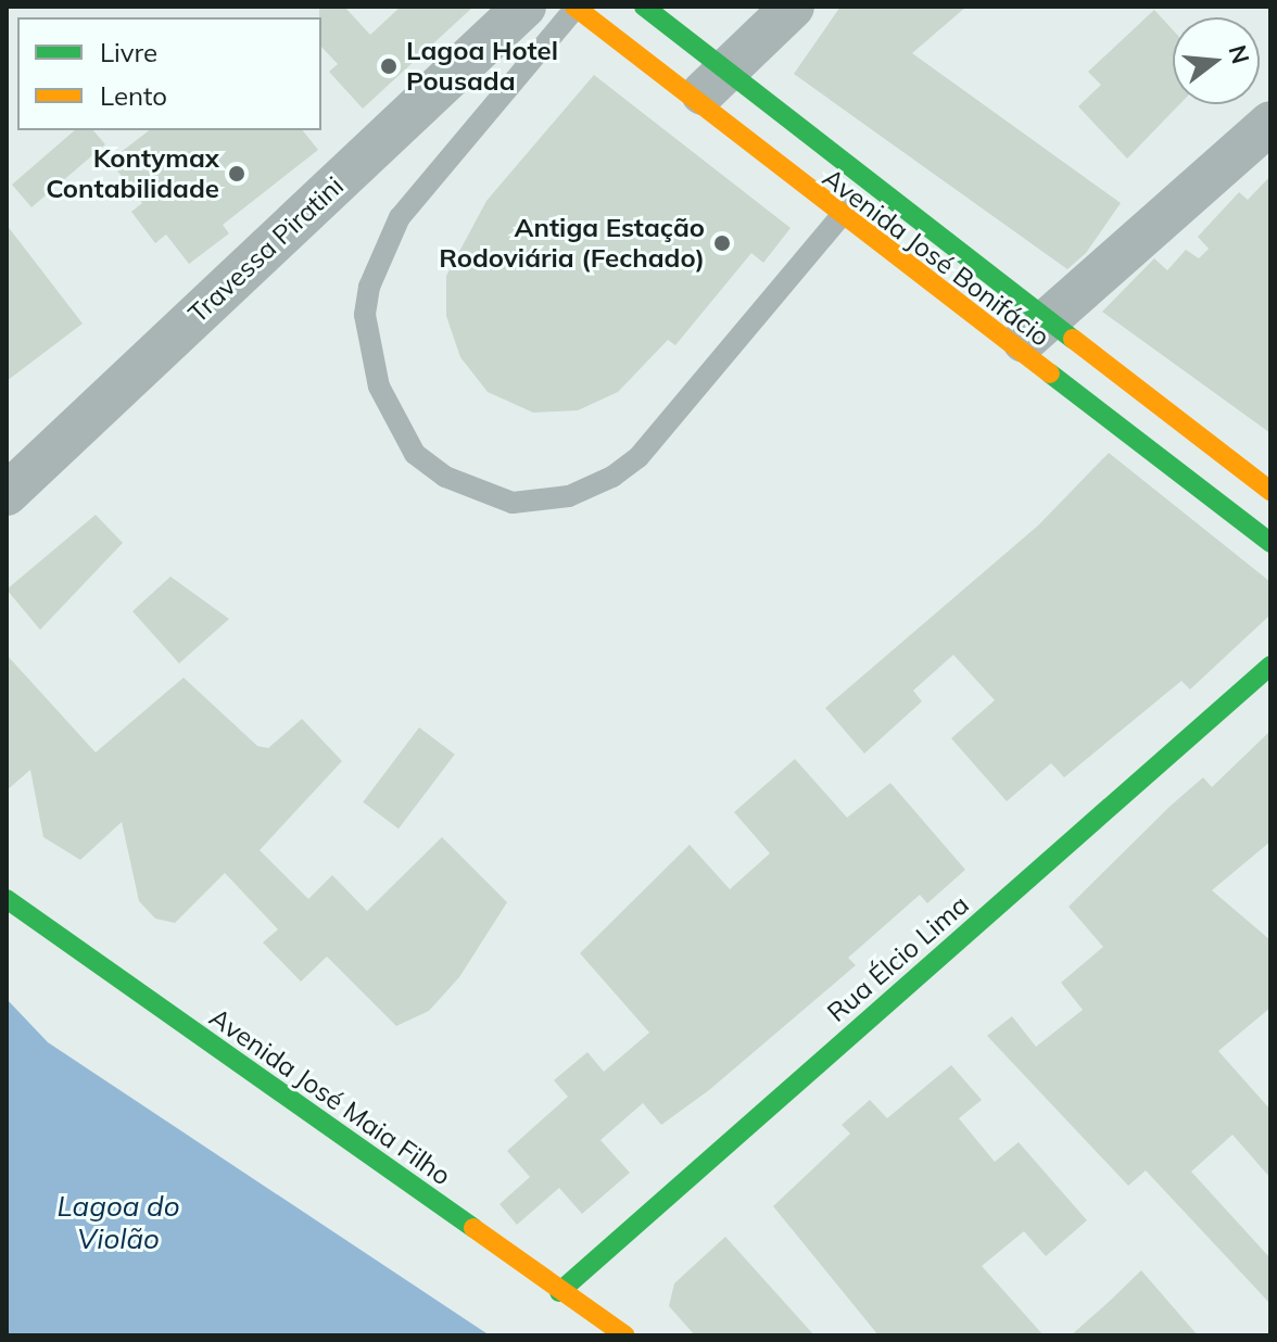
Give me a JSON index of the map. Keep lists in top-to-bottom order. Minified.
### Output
{"streets":{"street":["Travessa Piratini","Avenida José Bonifácio","Rua Élcio Lima","Avenida José Maia Filho"]},"crossings":[["Rua Élcio Lima","Avenida José Maia Filho"]],"water":["Lagoa do Violão"],"places":["Lagoa Hotel Pousada","Kontymax Contabilidade","Antiga Estação Rodoviária (Fechado)"],"legend":["Livre","Lento"],"north":"right"}
